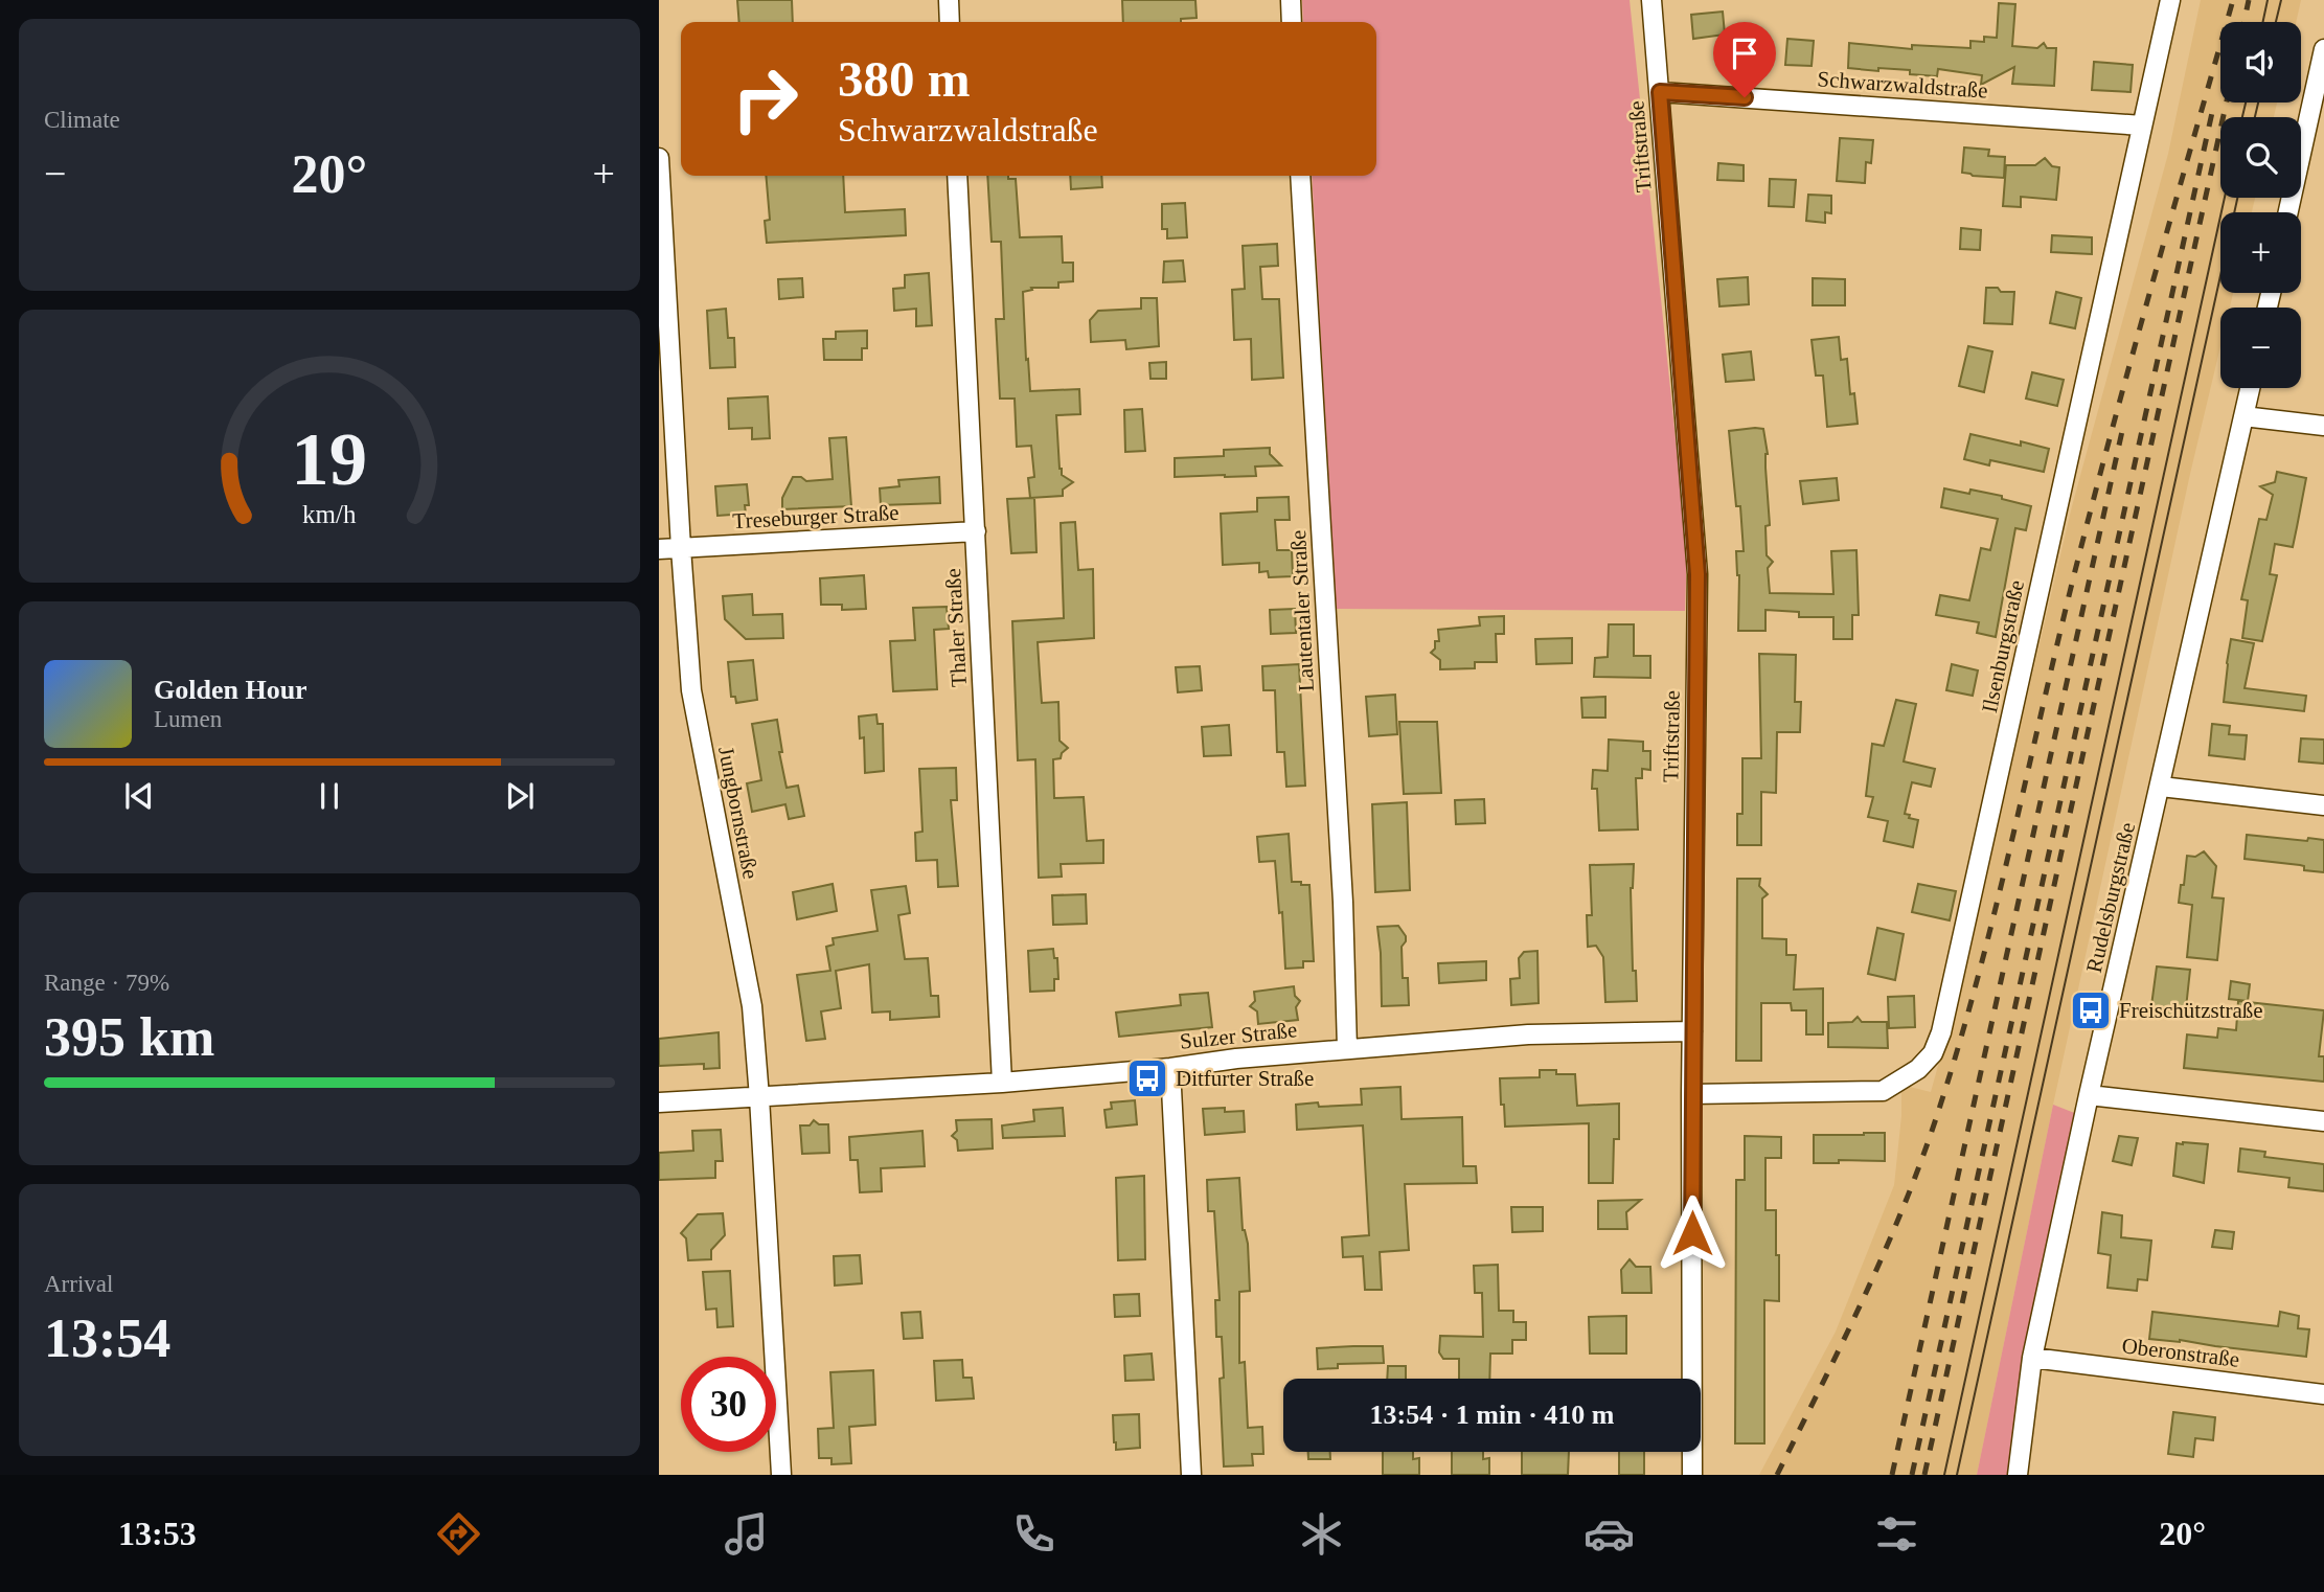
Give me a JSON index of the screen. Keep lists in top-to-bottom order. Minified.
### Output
{"streets":{"street":["Schwarzwaldstraße","Triftstraße","Treseburger Straße","Lautentaler Straße","Thaler Straße","Ilsenburgstraße","Jungbornstraße","Rudelsburgstraße","Sulzer Straße","Oberonstraße"]},"crossings":[["Schwarzwaldstraße","Triftstraße"],["Schwarzwaldstraße","Ilsenburgstraße"],["Triftstraße","Ilsenburgstraße"],["Triftstraße","Sulzer Straße"],["Treseburger Straße","Thaler Straße"],["Treseburger Straße","Jungbornstraße"],["Lautentaler Straße","Sulzer Straße"],["Thaler Straße","Sulzer Straße"],["Jungbornstraße","Sulzer Straße"],["Rudelsburgstraße","Oberonstraße"]],"places":{"bus stop":["Freischützstraße","Ditfurter Straße"]},"page":{"tile":["Climate",["Range · 79%","395 km"],["Arrival","13:54"]],"map_buttons":["+","−"],"turn":["380 m","Schwarzwaldstraße"],"heat":["−","20°","+"],"song":["Golden Hour","Lumen"],"limit":"30","trip":"13:54 · 1 min · 410 m","tabs":["13:53","20°"],"gauge":["19","km/h"]}}
